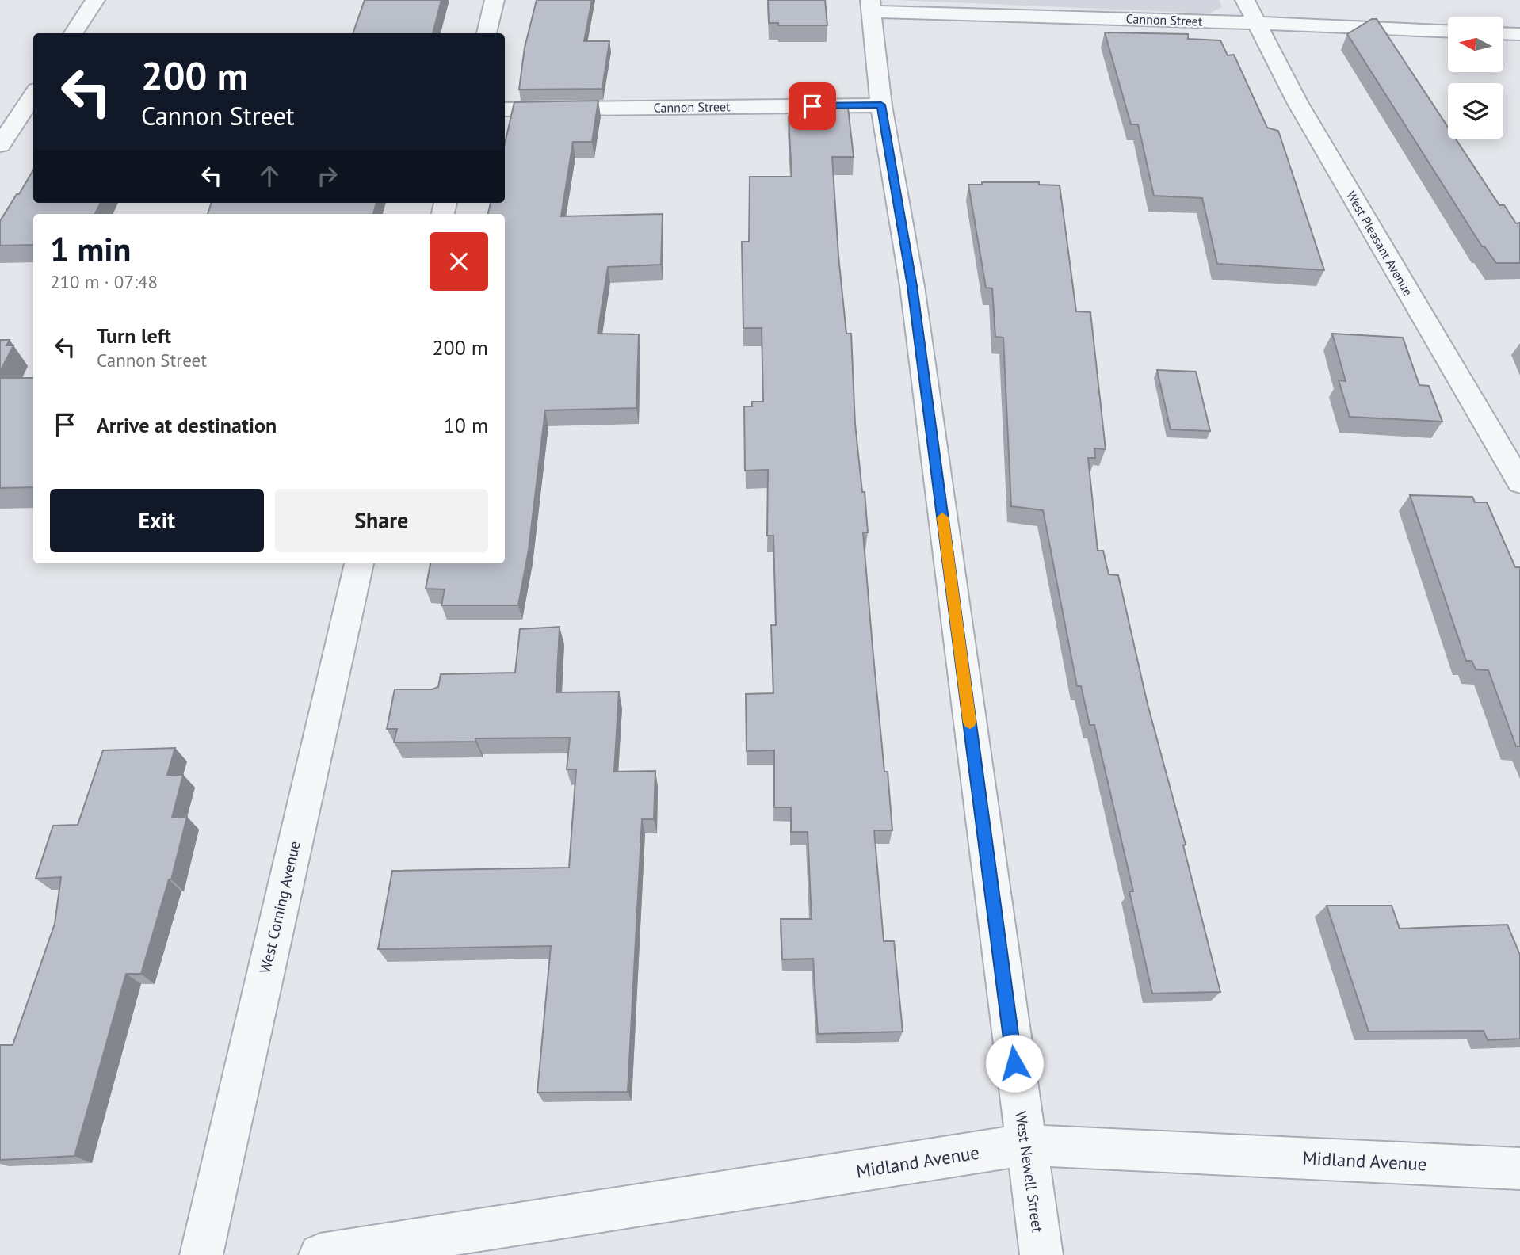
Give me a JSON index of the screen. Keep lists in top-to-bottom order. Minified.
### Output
{"streets":{"street":["Cannon Street","West Pleasant Avenue","West Corning Avenue","Midland Avenue","West Newell Street"]},"crossings":[["Cannon Street","West Pleasant Avenue"],["Cannon Street","West Newell Street"],["Midland Avenue","West Newell Street"]],"north":"left","page":{"turn":["200 m","Cannon Street"],"heading":["1 min","210 m · 07:48"],"list":[{"name":"Turn left","note":"Cannon Street","value":"200 m"},{"name":"Arrive at destination","value":"10 m"}],"buttons":["Exit","Share"]}}
